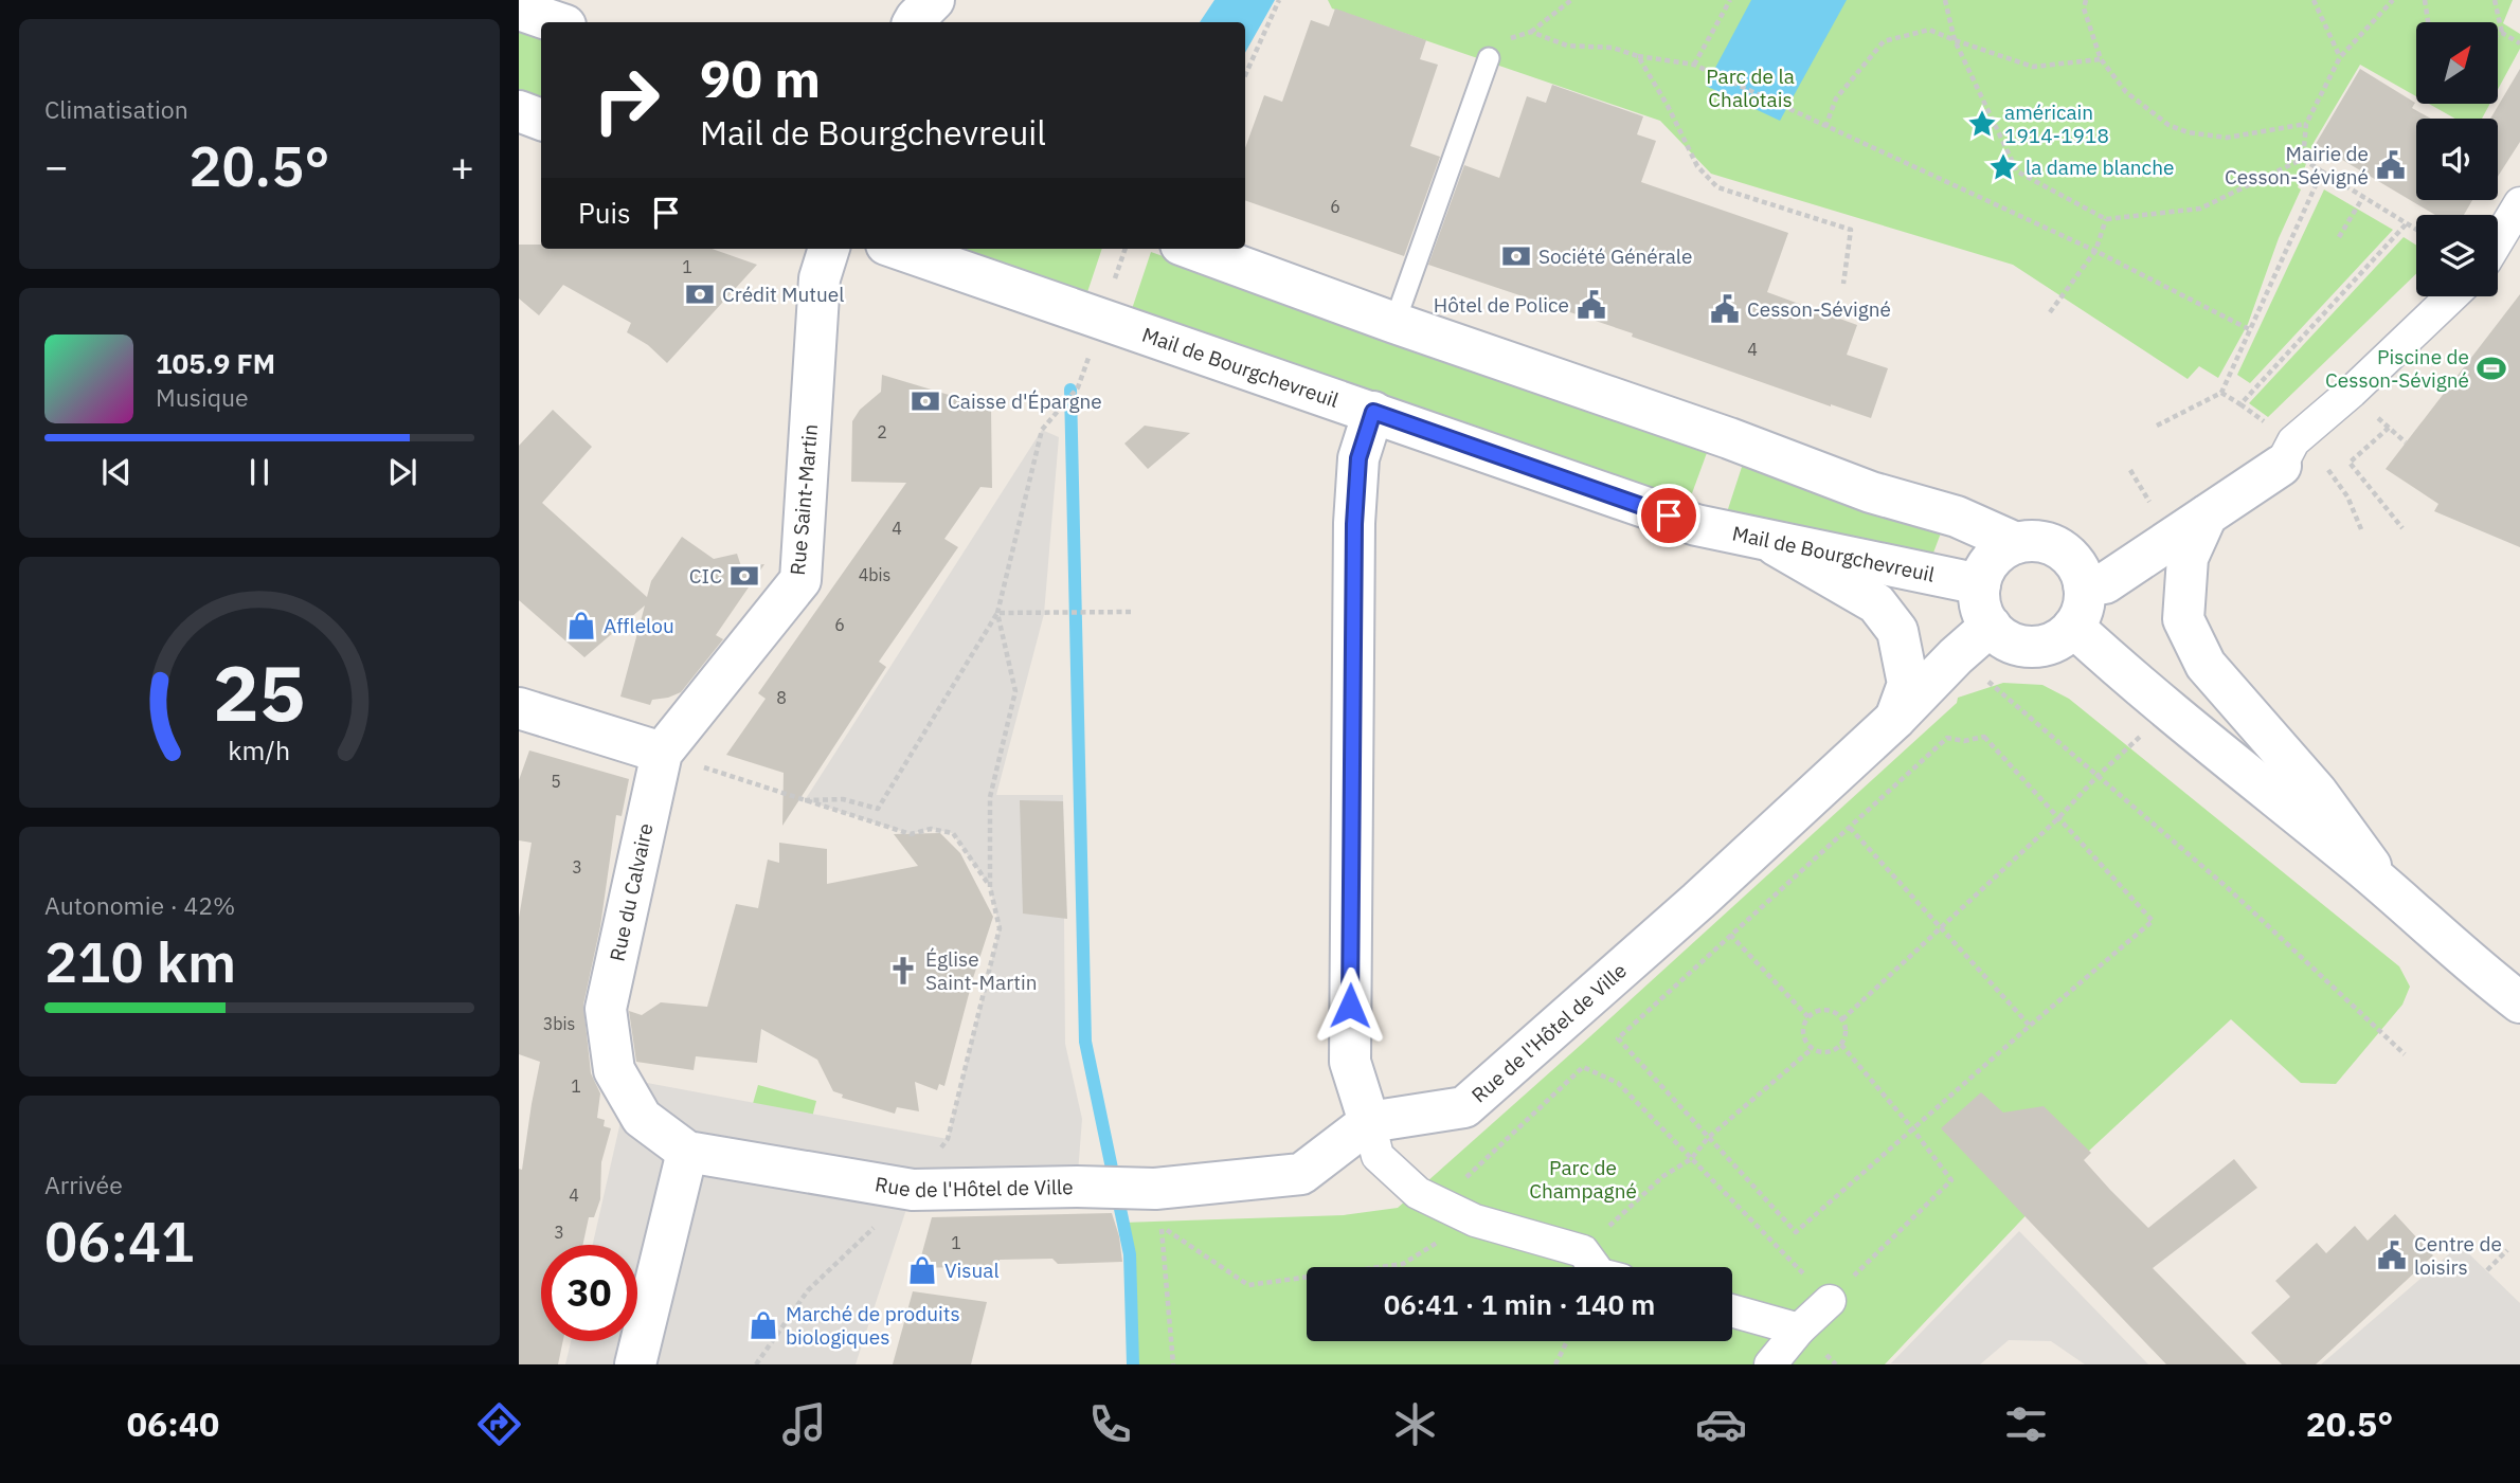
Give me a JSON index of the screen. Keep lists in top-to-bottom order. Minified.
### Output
{"streets":{"street":["Mail de Bourgchevreuil","Rue Saint-Martin","Rue du Calvaire","Rue de l'Hôtel de Ville"]},"crossings":[["Mail de Bourgchevreuil","Rue de l'Hôtel de Ville"],["Rue Saint-Martin","Rue du Calvaire"],["Rue du Calvaire","Rue de l'Hôtel de Ville"]],"parks":["Parc de la Chalotais","Parc de Champagné"],"places":{"place":["américain 1914-1918","la dame blanche"],"public building":["Mairie de Cesson-Sévigné","Hôtel de Police","Cesson-Sévigné","Centre de loisirs"],"bank":["Société Générale","Crédit Mutuel","Caisse d'Épargne","CIC"],"sports":["Piscine de Cesson-Sévigné"],"shop":["Afflelou","Visual","Marché de produits biologiques"],"church":["Église Saint-Martin"]},"house_numbers":["6","1","4","2","4","4bis","6","8","5","3","3bis","1","4","3","1"],"north":"top right","page":{"tile":["Climatisation",["Autonomie · 42%","210 km"],["Arrivée","06:41"]],"turn":["90 m","Mail de Bourgchevreuil"],"heat":["−","20.5°","+"],"then":"Puis","song":["105.9 FM","Musique"],"limit":"30","trip":"06:41 · 1 min · 140 m","tabs":["06:40","20.5°"],"gauge":["25","km/h"]}}
